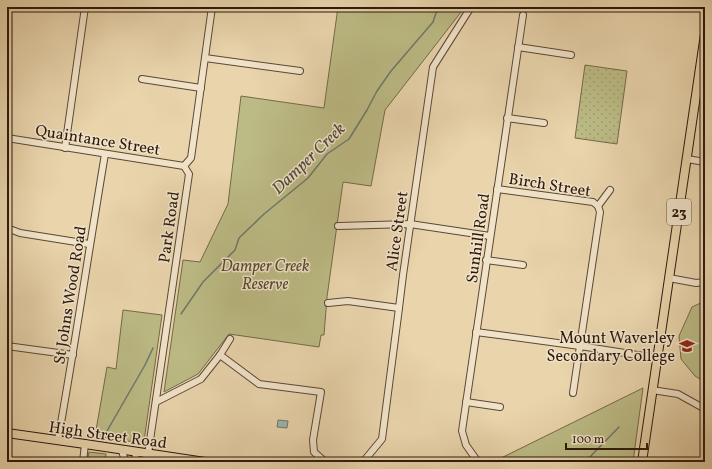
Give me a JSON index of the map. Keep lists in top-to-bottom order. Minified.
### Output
{"streets":{"main road":["23","High Street Road"],"street":["Quaintance Street","Birch Street","Park Road","Alice Street","Sunhill Road","St Johns Wood Road"]},"crossings":[["Quaintance Street","Park Road"],["Quaintance Street","St Johns Wood Road"],["Birch Street","Sunhill Road"],["Park Road","High Street Road"],["St Johns Wood Road","High Street Road"]],"water":["Damper Creek"],"parks":["Damper Creek Reserve"],"places":{"school or university":["Mount Waverley Secondary College"]},"scale_bar":"100 m"}
